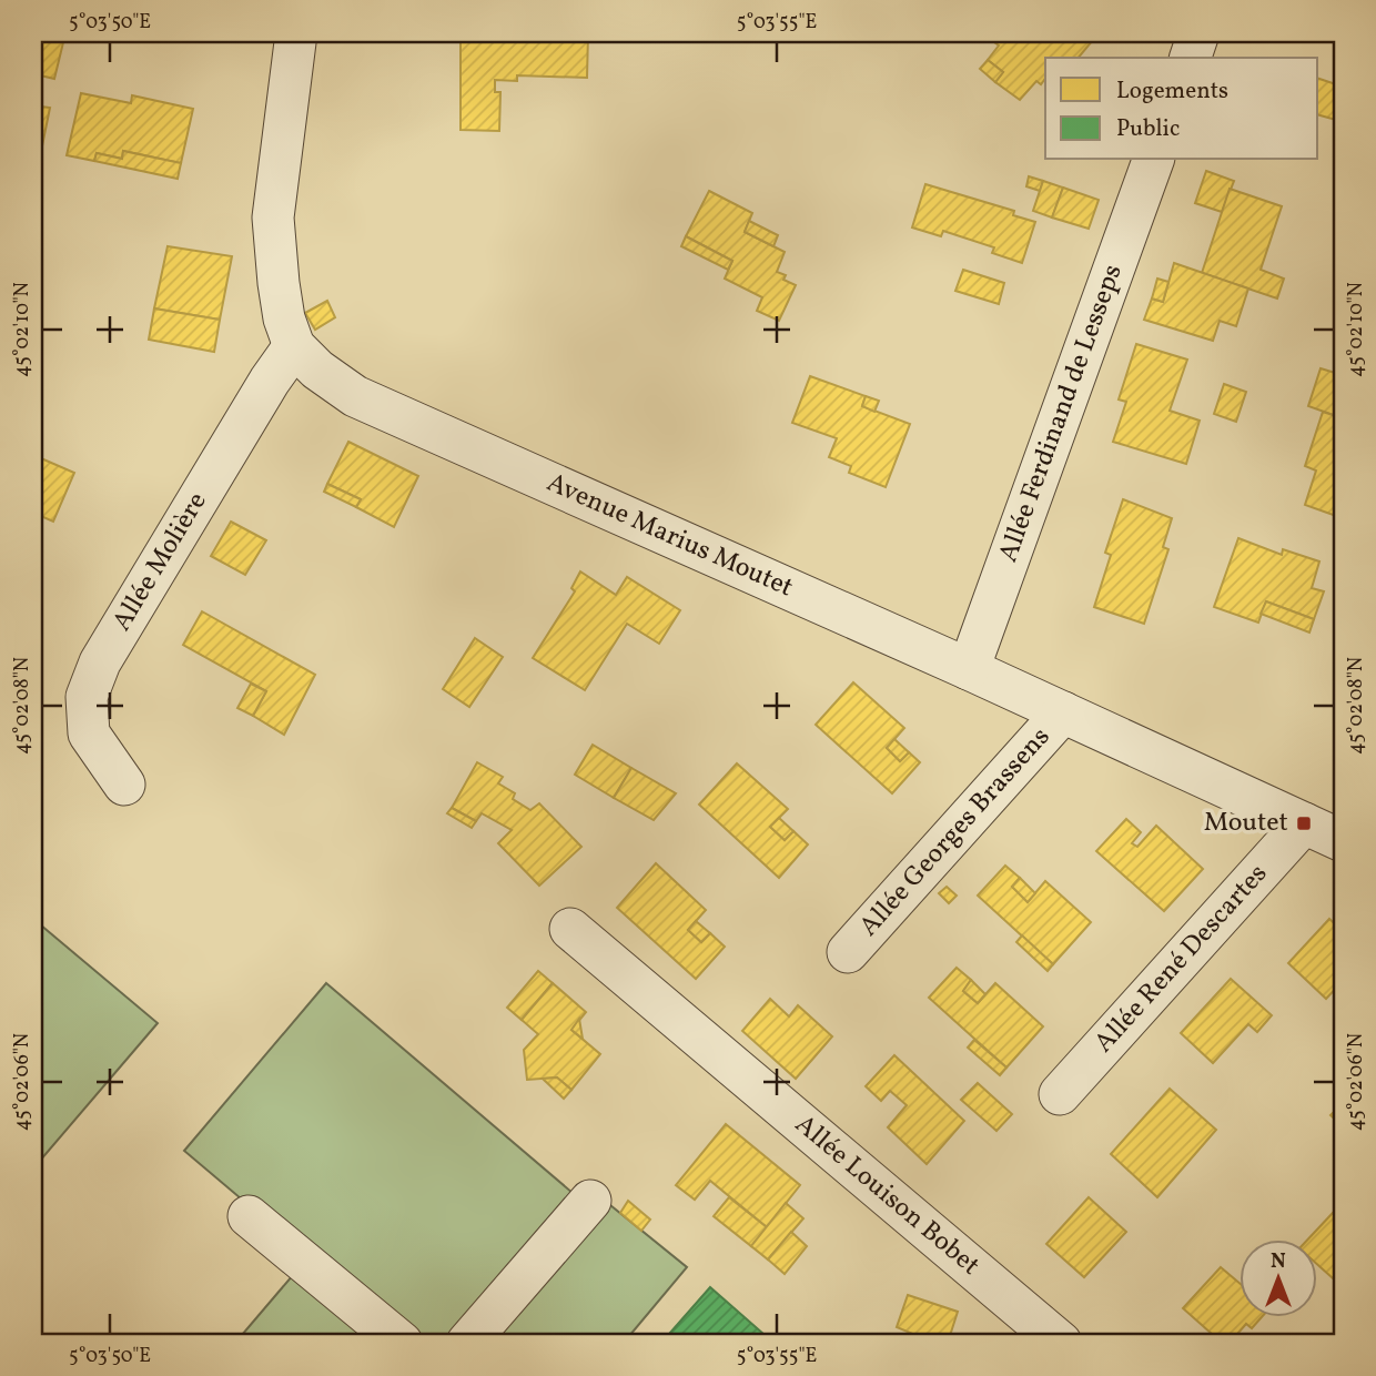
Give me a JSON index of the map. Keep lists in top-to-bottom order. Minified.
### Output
{"streets":{"street":["Allée Ferdinand de Lesseps","Avenue Marius Moutet","Allée Molière","Allée Georges Brassens","Allée René Descartes","Allée Louison Bobet"]},"crossings":[["Allée Ferdinand de Lesseps","Avenue Marius Moutet"],["Avenue Marius Moutet","Allée Molière"],["Avenue Marius Moutet","Allée Georges Brassens"],["Avenue Marius Moutet","Allée René Descartes"]],"places":{"transit":["Moutet"]},"legend":["Logements","Public"],"north":"top","coordinates":["5°03'50\"E","5°03'55\"E","45°02'10\"N","45°02'08\"N","45°02'06\"N"]}
